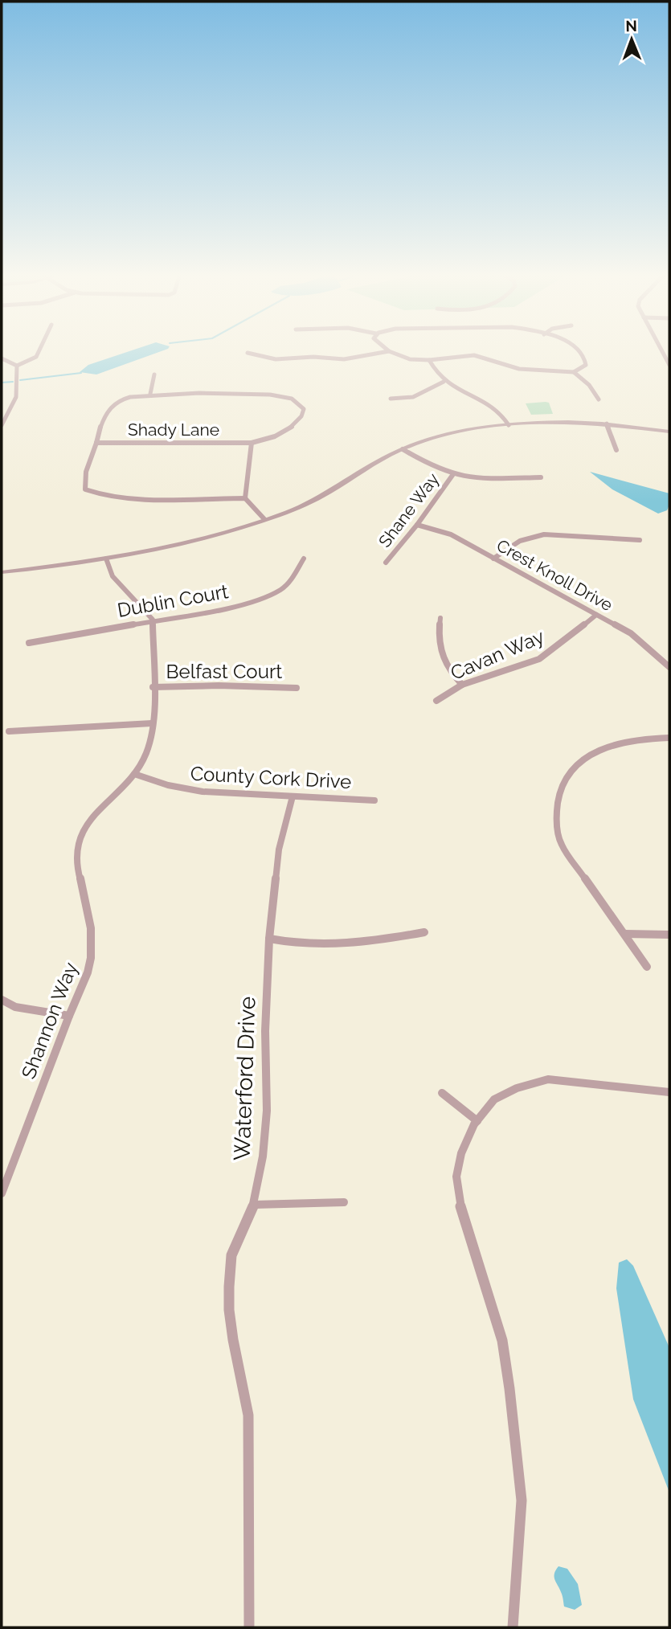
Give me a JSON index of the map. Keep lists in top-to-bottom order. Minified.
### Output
{"streets":{"street":["Shady Lane","Shane Way","Crest Knoll Drive","Dublin Court","Cavan Way","Belfast Court","County Cork Drive","Shannon Way","Waterford Drive"]},"crossings":[["Shane Way","Crest Knoll Drive"],["Crest Knoll Drive","Cavan Way"],["Dublin Court","Shannon Way"],["Belfast Court","Shannon Way"],["County Cork Drive","Shannon Way"],["County Cork Drive","Waterford Drive"]],"north":"top"}
